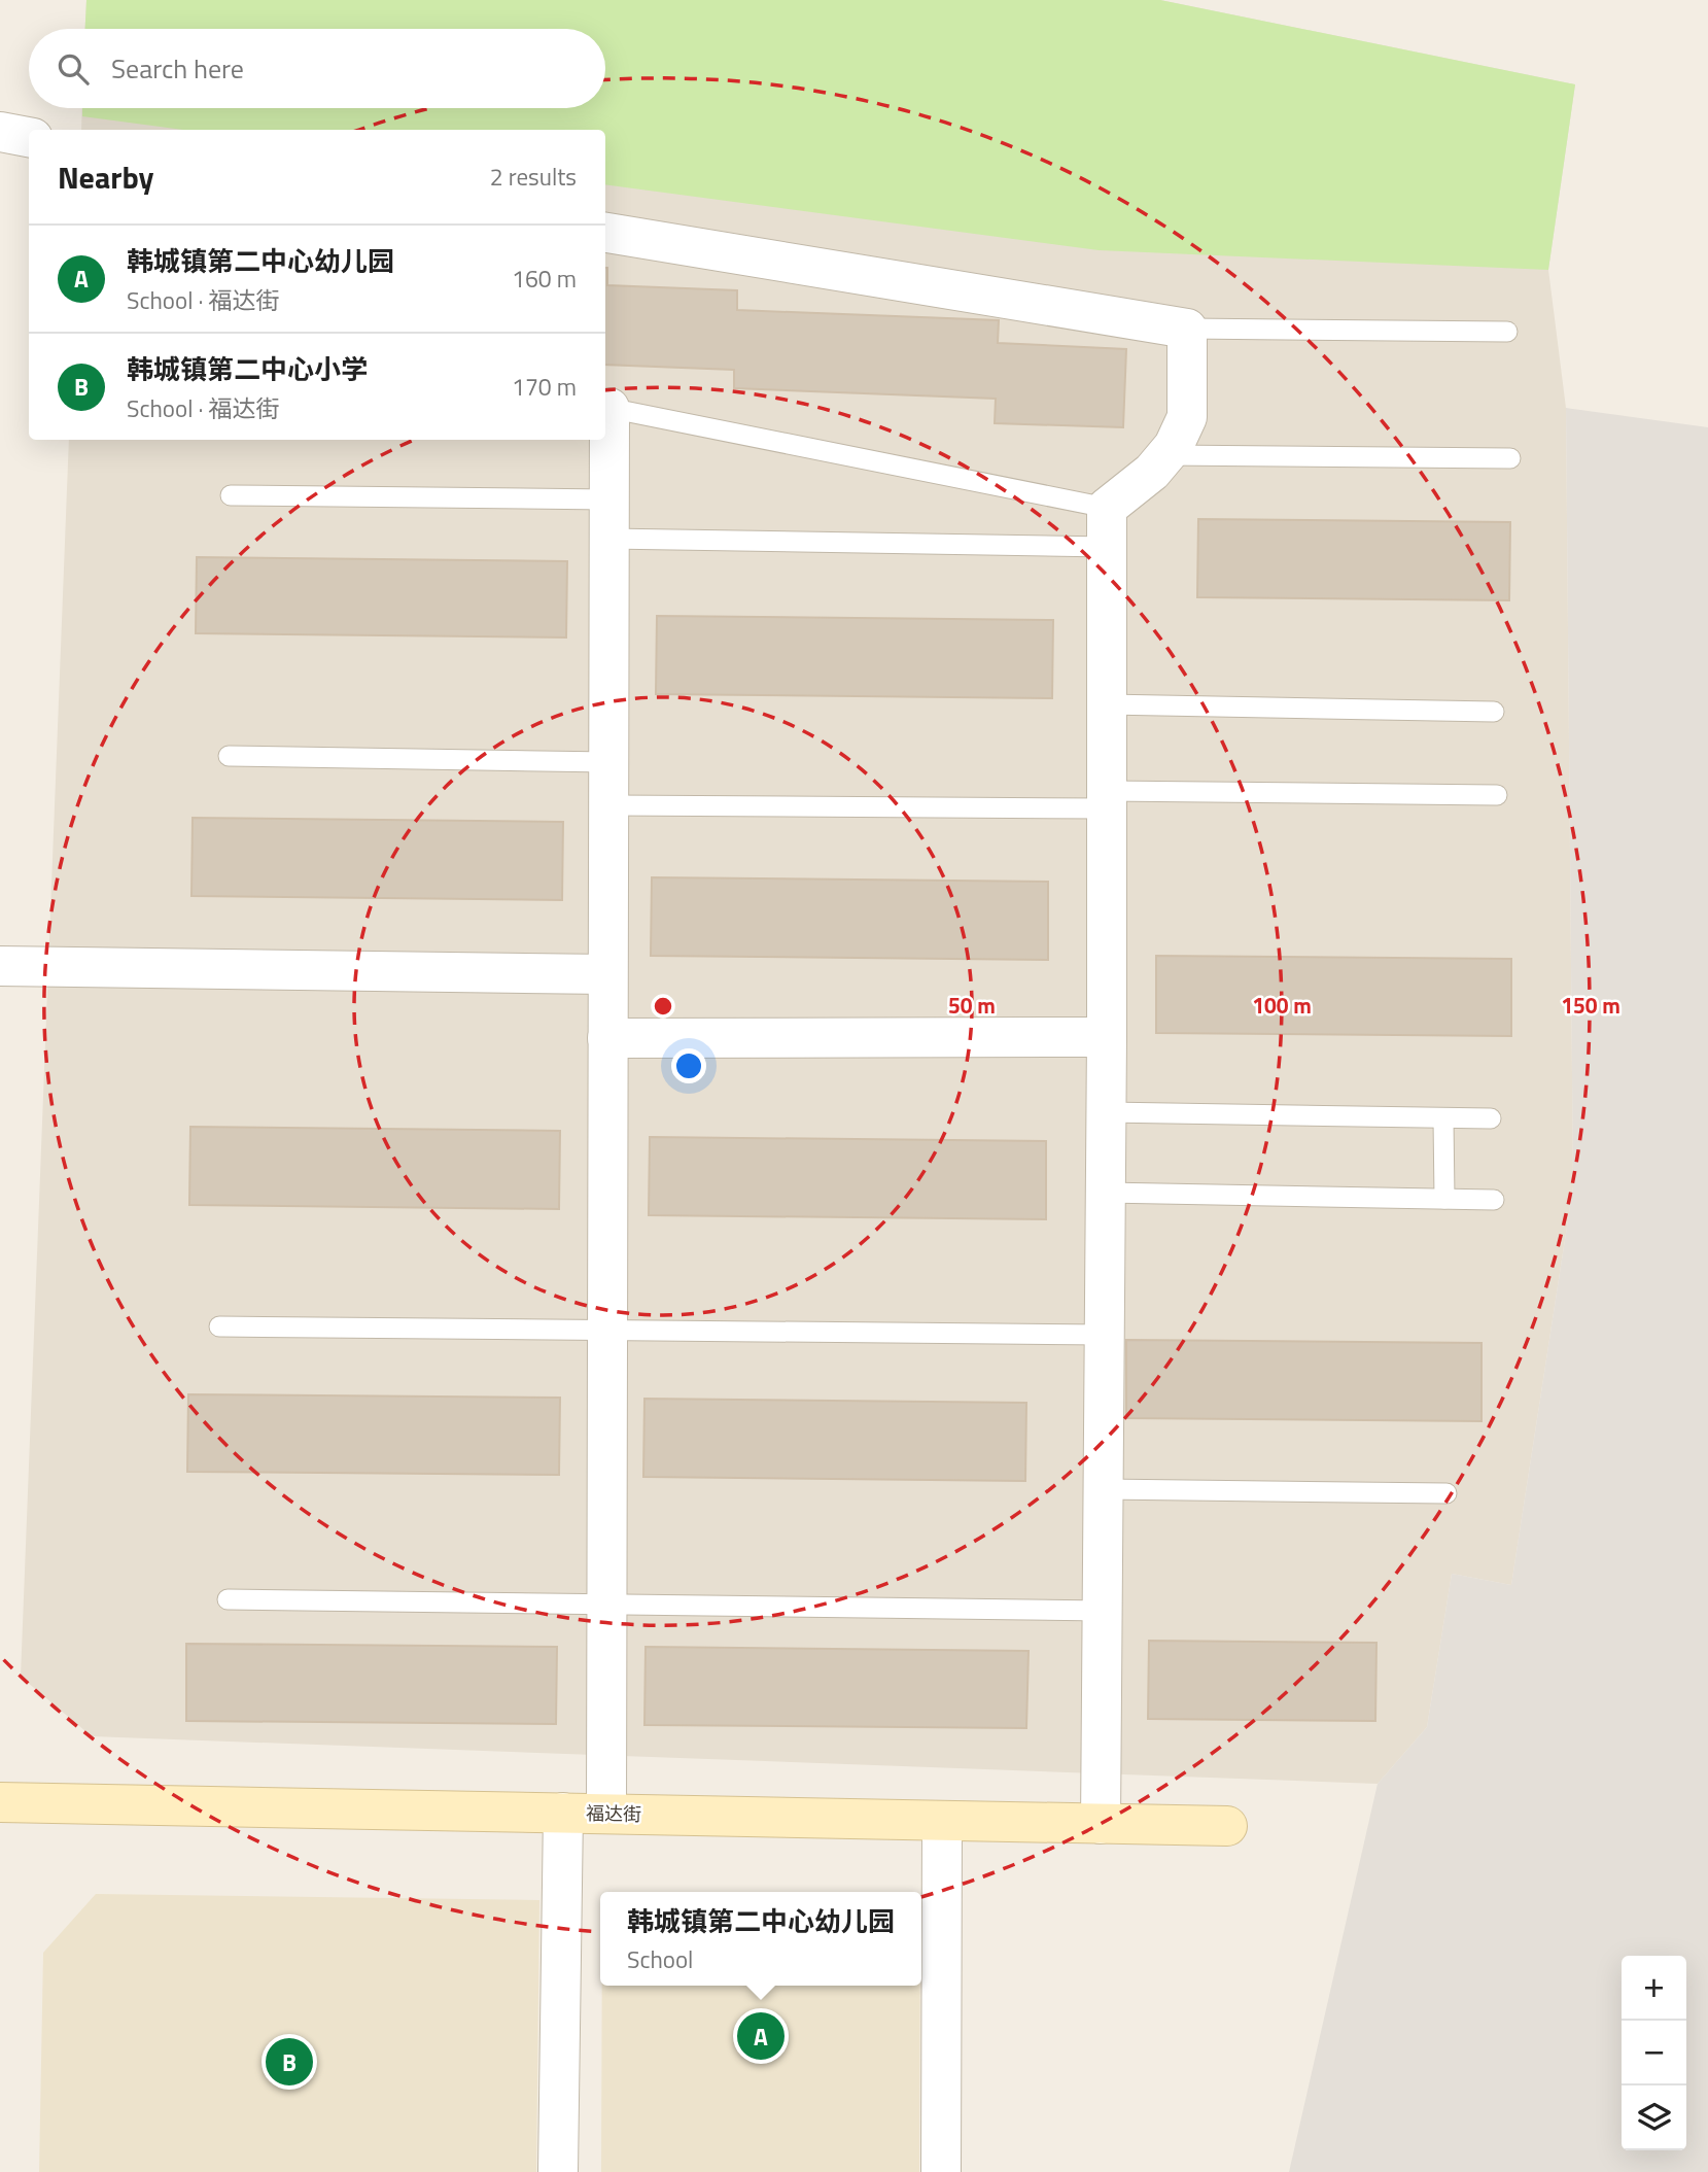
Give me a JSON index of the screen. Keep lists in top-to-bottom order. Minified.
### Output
{"streets":{"street":["福达街"]},"page":{"search":"Search here","heading":["Nearby","2 results"],"list":[{"mark":"A","name":"韩城镇第二中心幼儿园","note":"School · 福达街","value":"160 m"},{"mark":"B","name":"韩城镇第二中心小学","note":"School · 福达街","value":"170 m"}],"popup":["韩城镇第二中心幼儿园","School"],"map_buttons":["+","−"],"pins":["A","B"]},"rings":["50 m","100 m","150 m"]}
